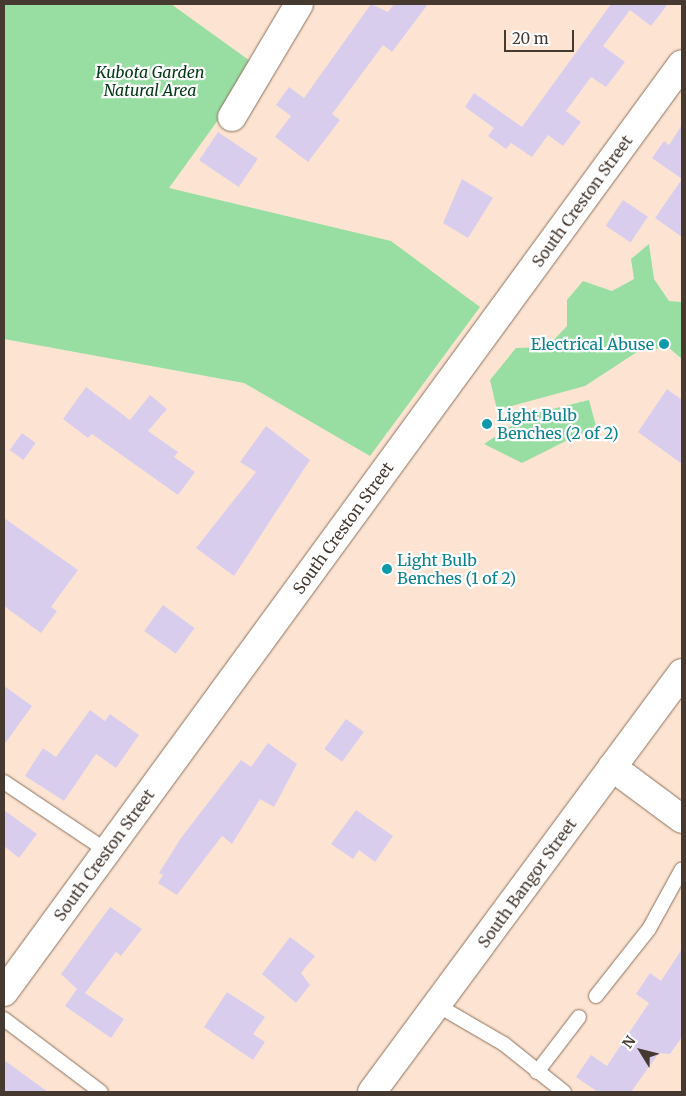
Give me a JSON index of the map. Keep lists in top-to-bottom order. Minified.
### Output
{"streets":{"street":["South Creston Street","South Bangor Street"]},"parks":["Kubota Garden Natural Area"],"places":["Electrical Abuse","Light Bulb Benches (2 of 2)","Light Bulb Benches (1 of 2)"],"scale_bar":"20 m","north":"top left"}
